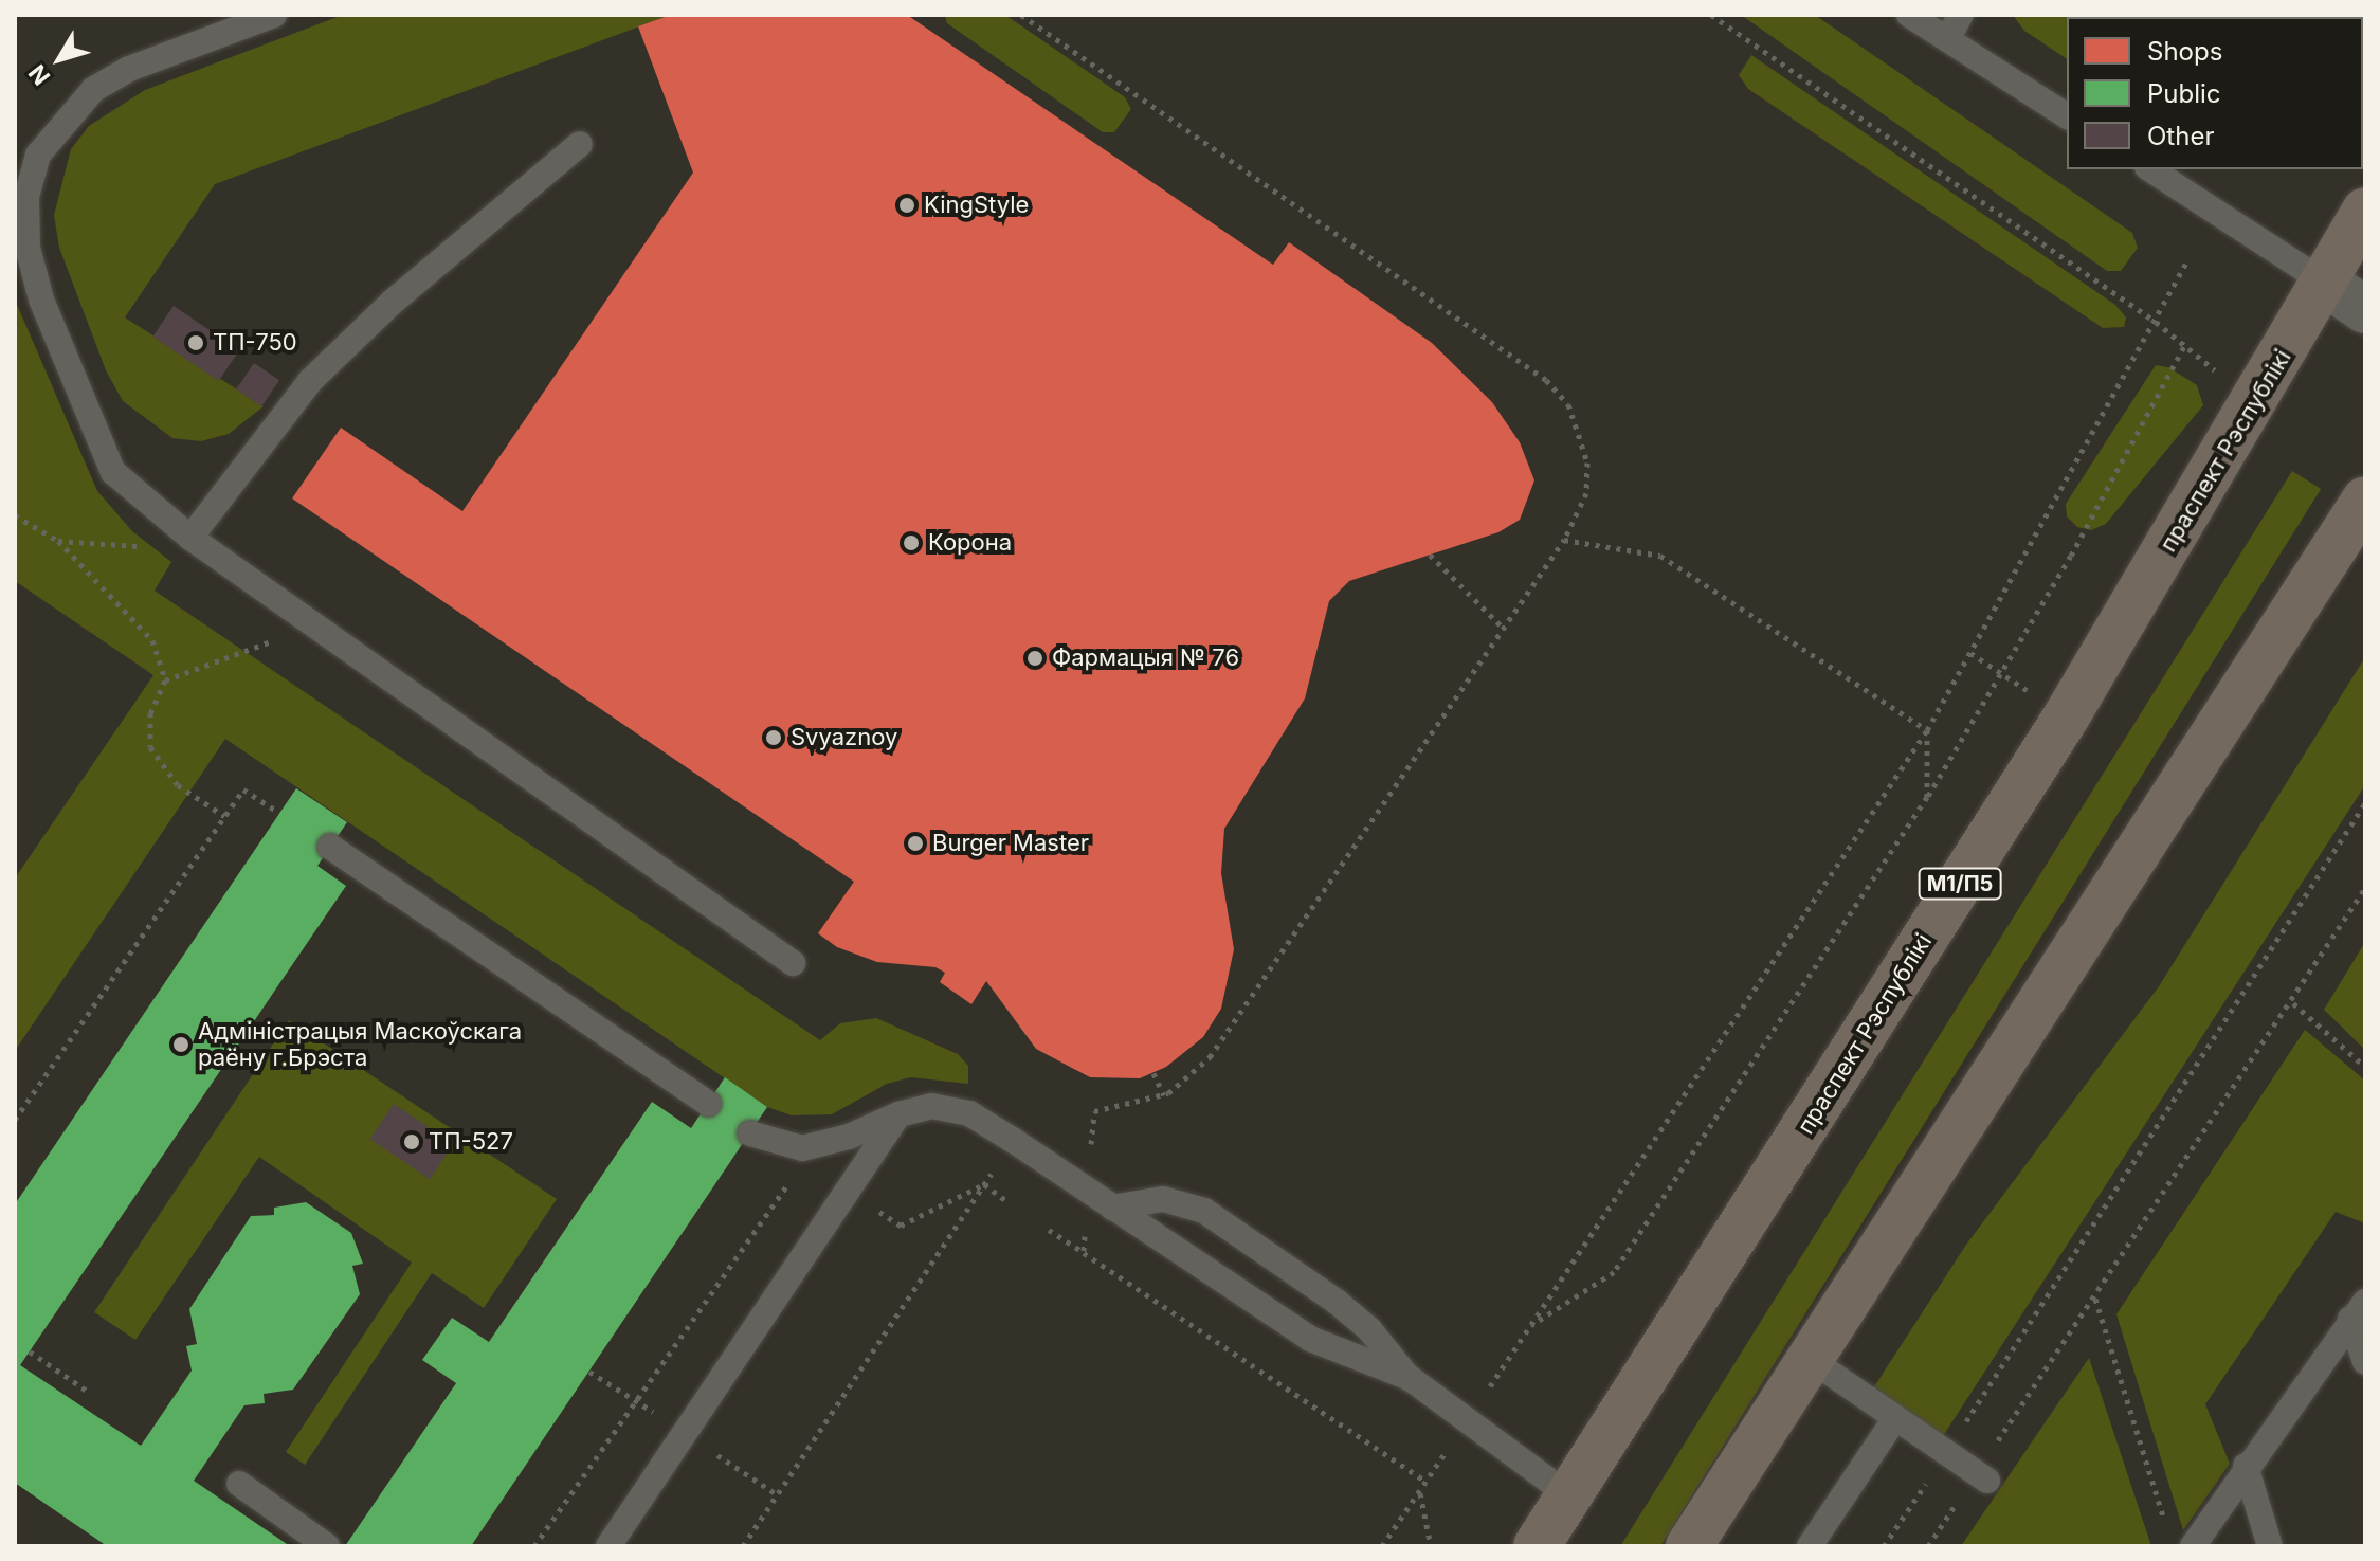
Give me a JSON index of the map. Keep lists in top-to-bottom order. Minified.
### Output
{"streets":{"highway":["праспект Рэспублікі","М1/П5"]},"places":["KingStyle","ТП-750","Корона","Фармацыя № 76","Svyaznoy","Burger Master","Адміністрацыя Маскоўскага раёну г.Брэста","ТП-527"],"legend":["Shops","Public","Other"],"north":"bottom left"}
